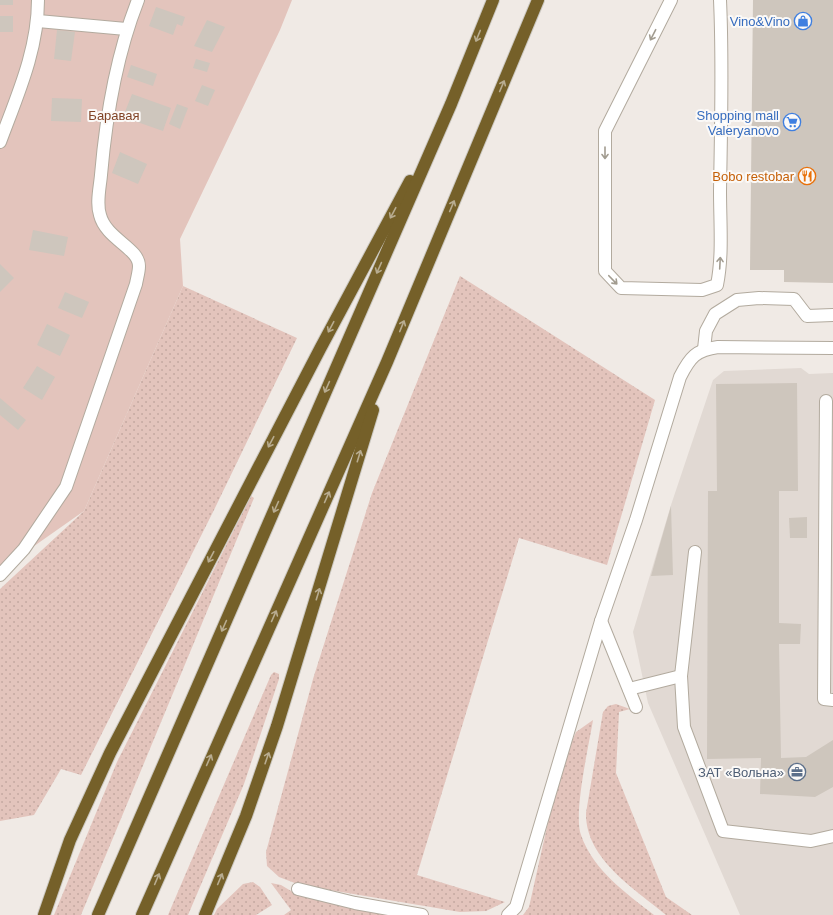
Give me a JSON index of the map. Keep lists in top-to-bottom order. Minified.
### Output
{"parks":["Баравая"],"places":{"shop":["Vino&Vino"],"supermarket":["Shopping mall Valeryanovo"],"restaurant":["Bobo restobar"],"office":["ЗАТ «Вольна»"]}}
